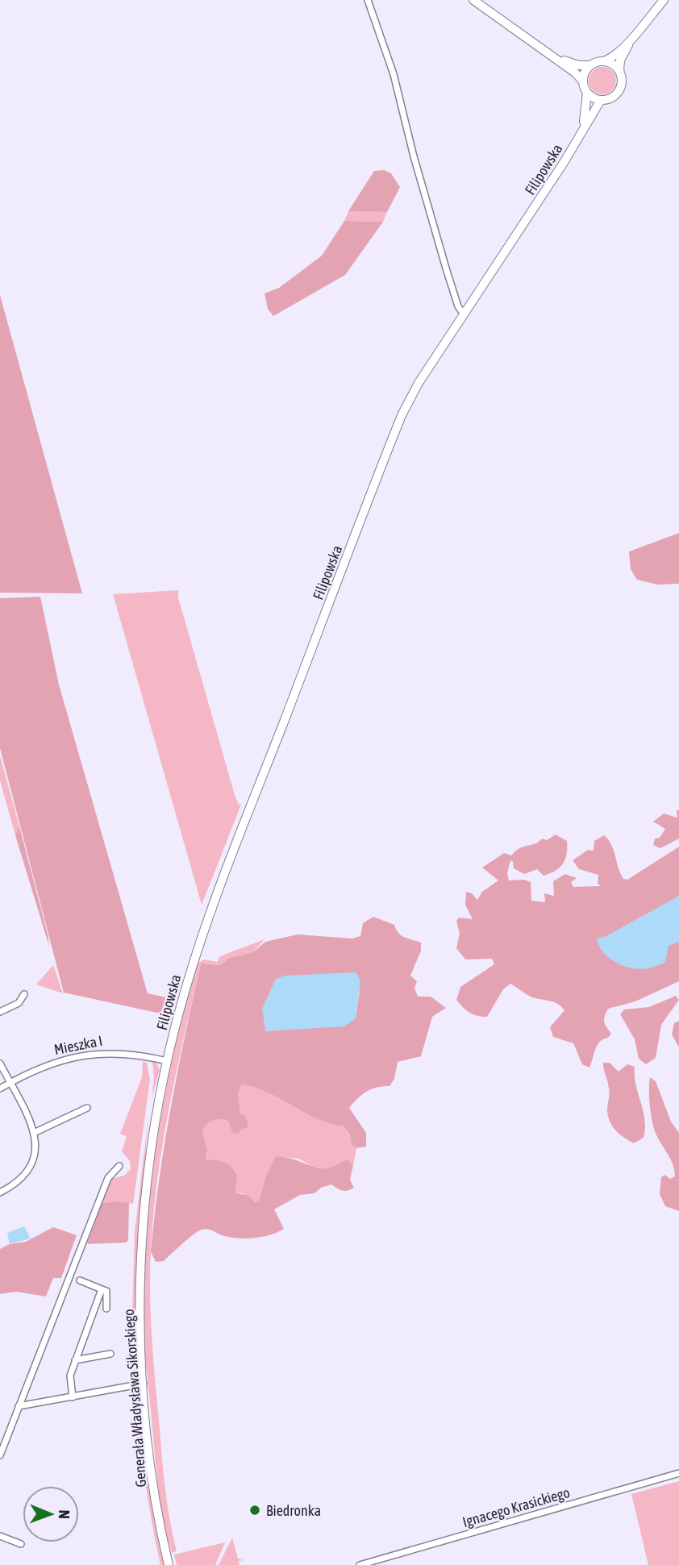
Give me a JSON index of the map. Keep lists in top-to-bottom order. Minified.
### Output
{"streets":{"main road":["Filipowska","Generała Władysława Sikorskiego"],"street":["Mieszka I","Ignacego Krasickiego"]},"crossings":[["Filipowska","Mieszka I"],["Filipowska","Generała Władysława Sikorskiego"],["Mieszka I","Generała Władysława Sikorskiego"]],"places":["Biedronka"],"north":"right"}
